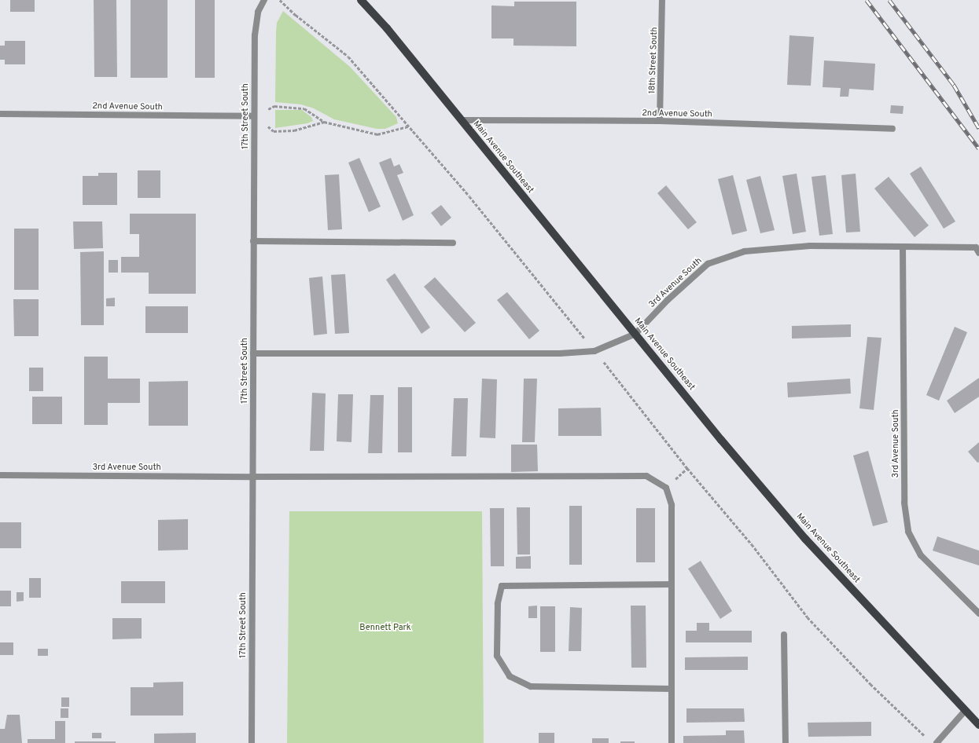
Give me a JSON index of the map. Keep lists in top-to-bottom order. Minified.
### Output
{"streets":{"main road":["Main Avenue Southeast"],"street":["18th Street South","2nd Avenue South","17th Street South","3rd Avenue South"]},"crossings":[["18th Street South","2nd Avenue South"],["2nd Avenue South","17th Street South"],["2nd Avenue South","Main Avenue Southeast"],["17th Street South","3rd Avenue South"],["Main Avenue Southeast","3rd Avenue South"]],"parks":["Bennett Park"]}
